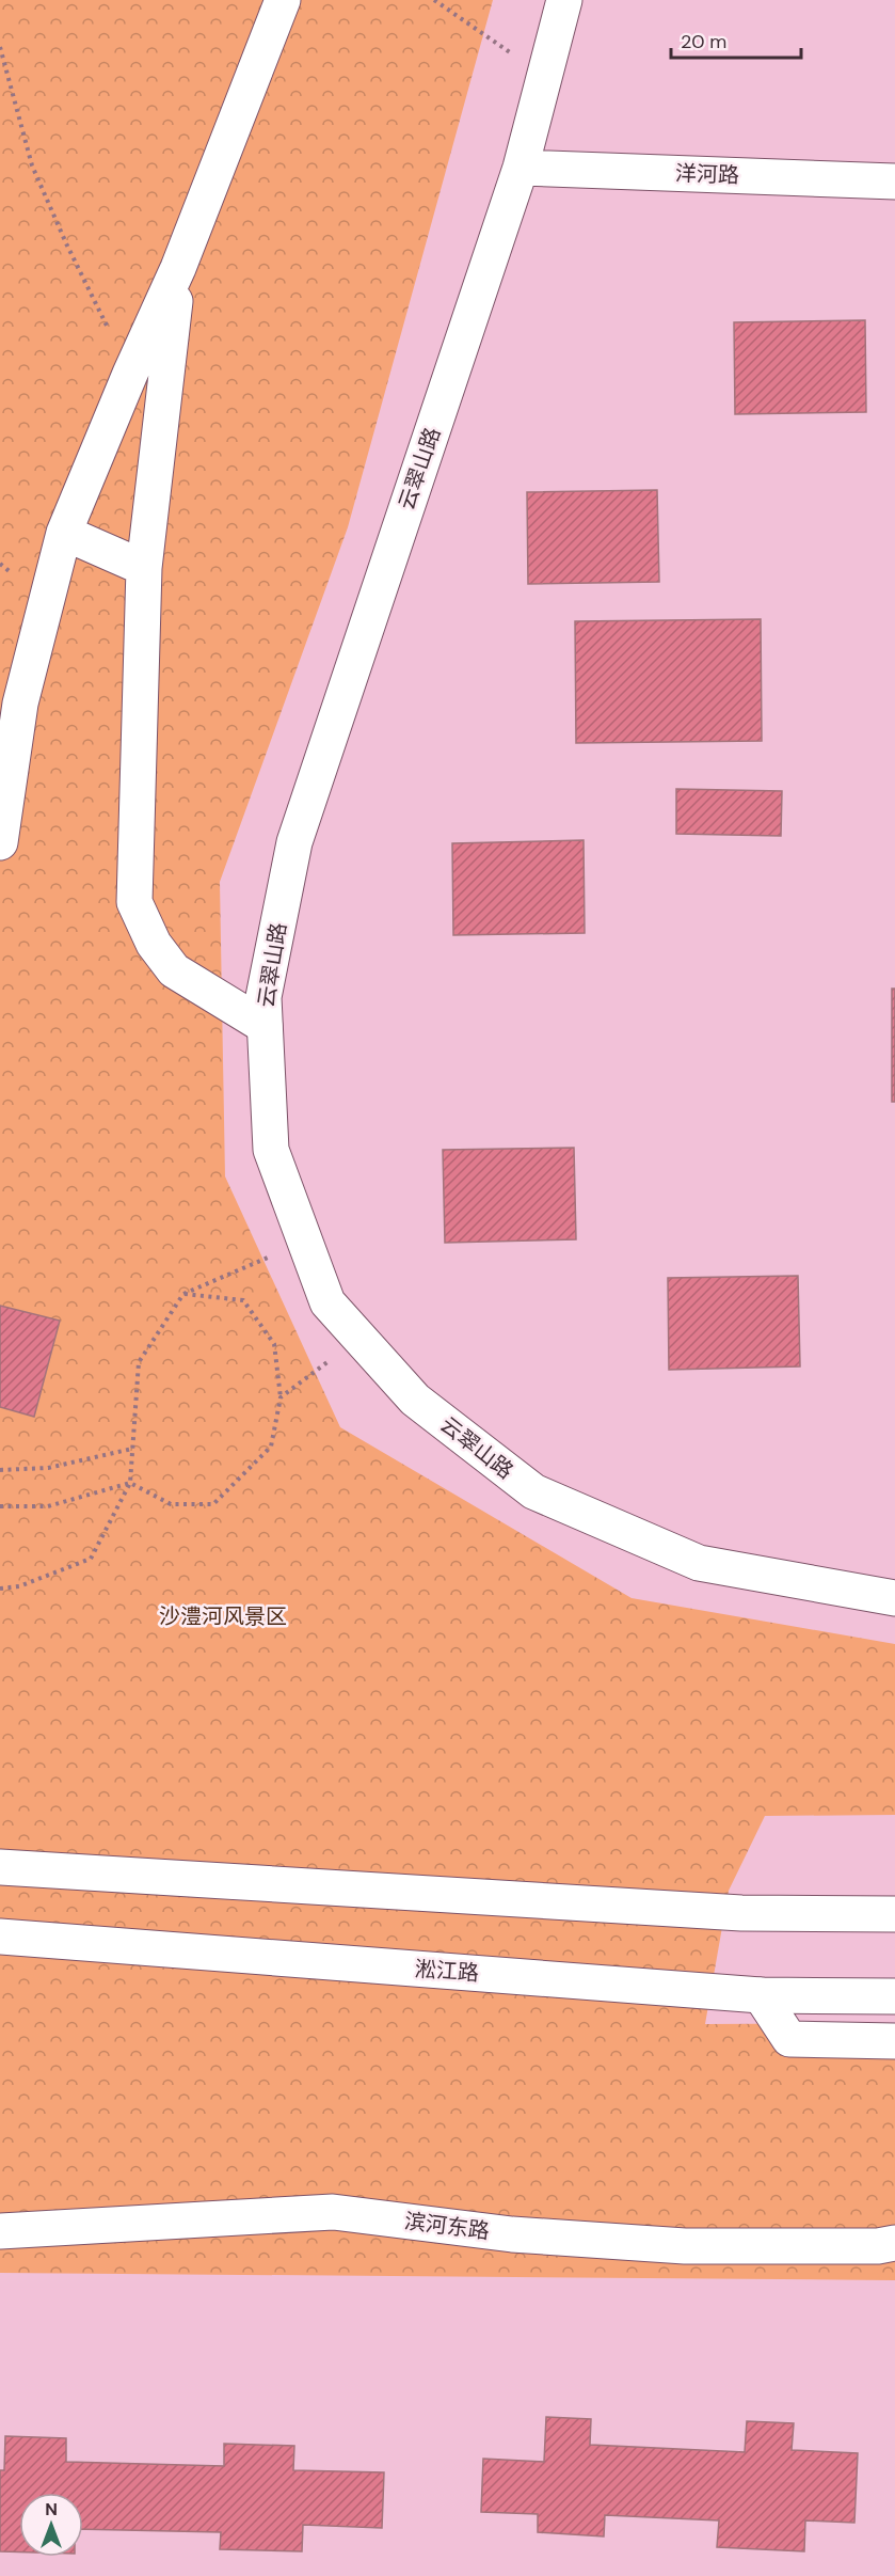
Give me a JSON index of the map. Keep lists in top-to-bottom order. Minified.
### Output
{"streets":{"street":["洋河路","云翠山路","淞江路","滨河东路"]},"crossings":[["洋河路","云翠山路"]],"parks":["沙澧河风景区"],"scale_bar":"20 m","north":"top"}
